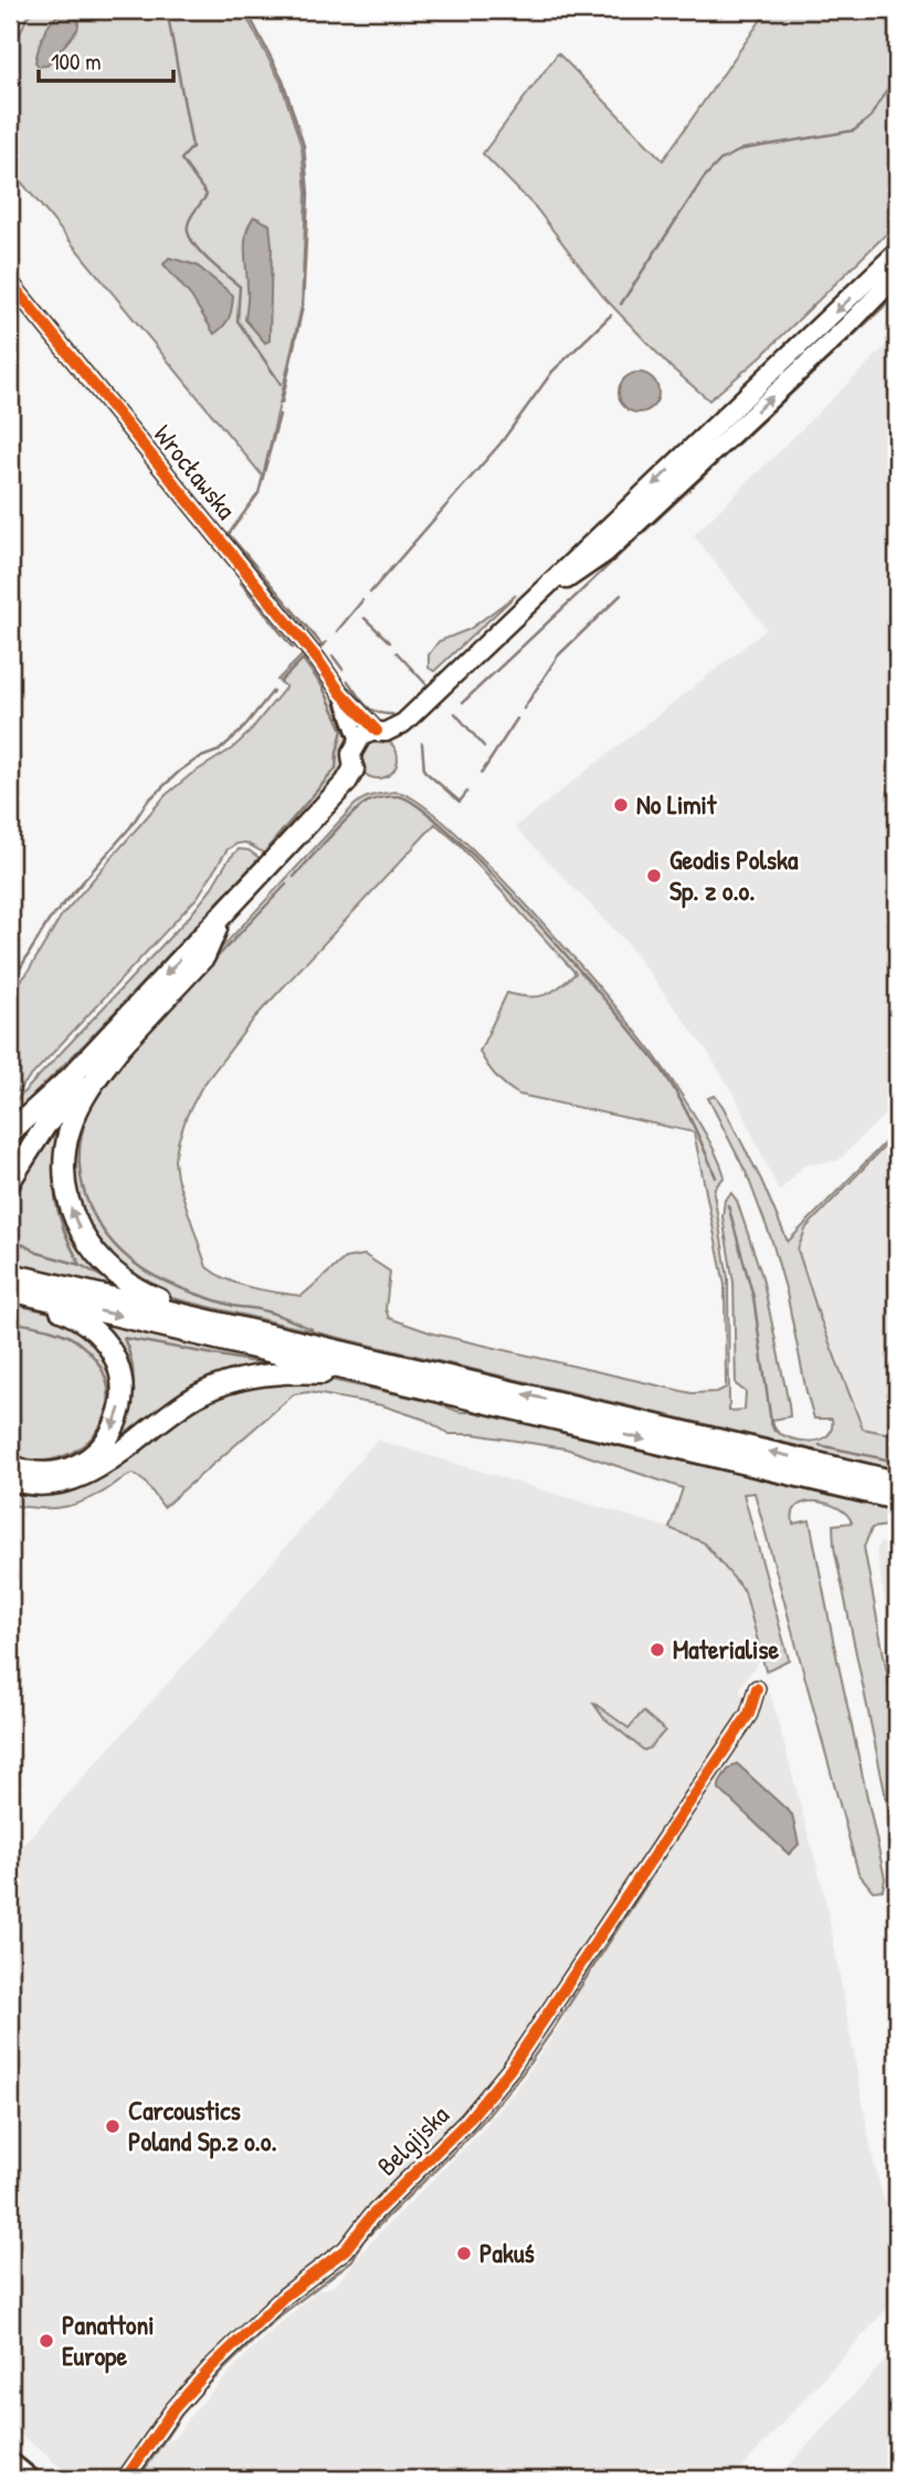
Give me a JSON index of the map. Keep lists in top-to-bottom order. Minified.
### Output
{"streets":{"street":["Wrocławska","Belgijska"]},"places":["No Limit","Geodis Polska Sp. z o.o.","Materialise","Carcoustics Poland Sp.z o.o.","Pakuś","Panattoni Europe"],"scale_bar":"100 m"}
